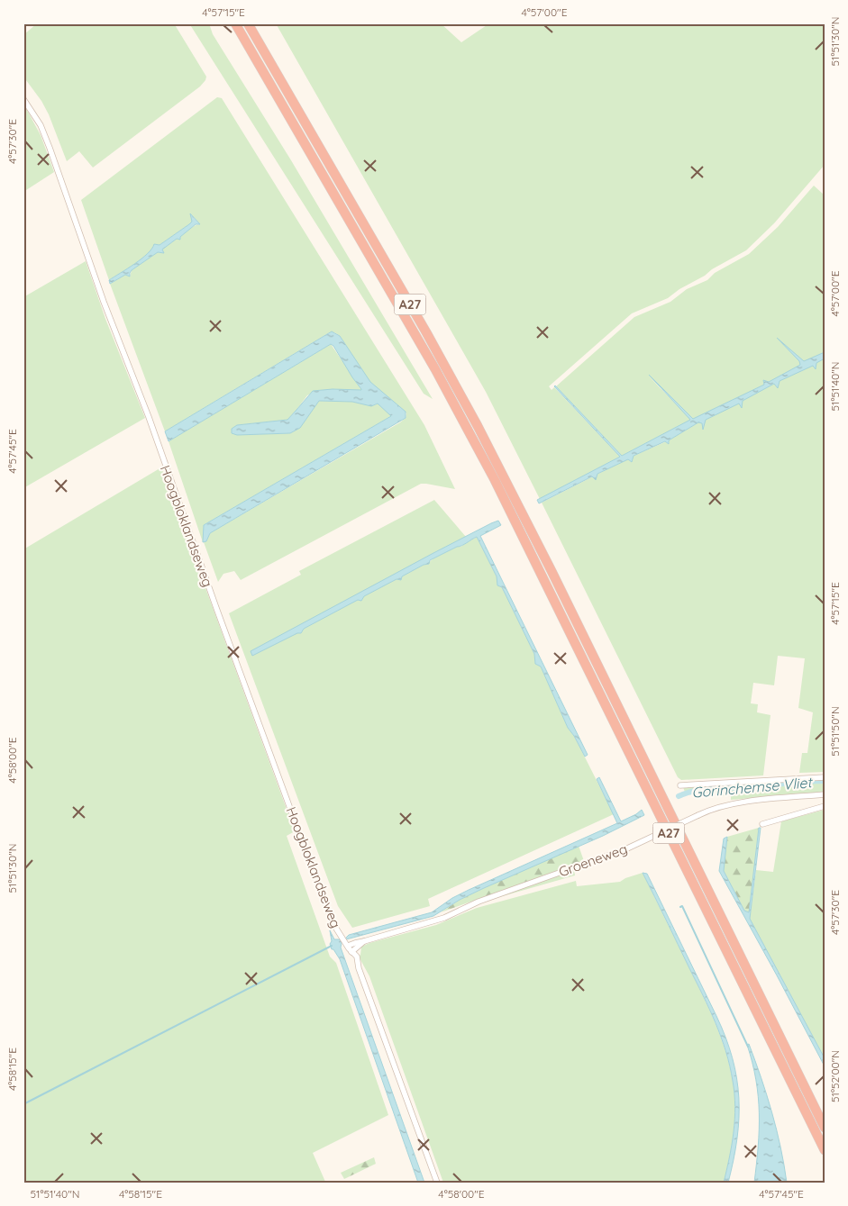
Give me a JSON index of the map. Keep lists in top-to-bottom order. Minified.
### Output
{"streets":{"highway":["A27"],"street":["Hoogbloklandseweg","Groeneweg"]},"crossings":[["Hoogbloklandseweg","Groeneweg"]],"water":["Gorinchemse Vliet"],"coordinates":["4°57'15\"E","4°57'00\"E","51°51'30\"N","4°57'30\"E","51°51'40\"N","4°57'45\"E","51°51'50\"N","4°58'00\"E","4°58'15\"E","51°52'00\"N"]}
